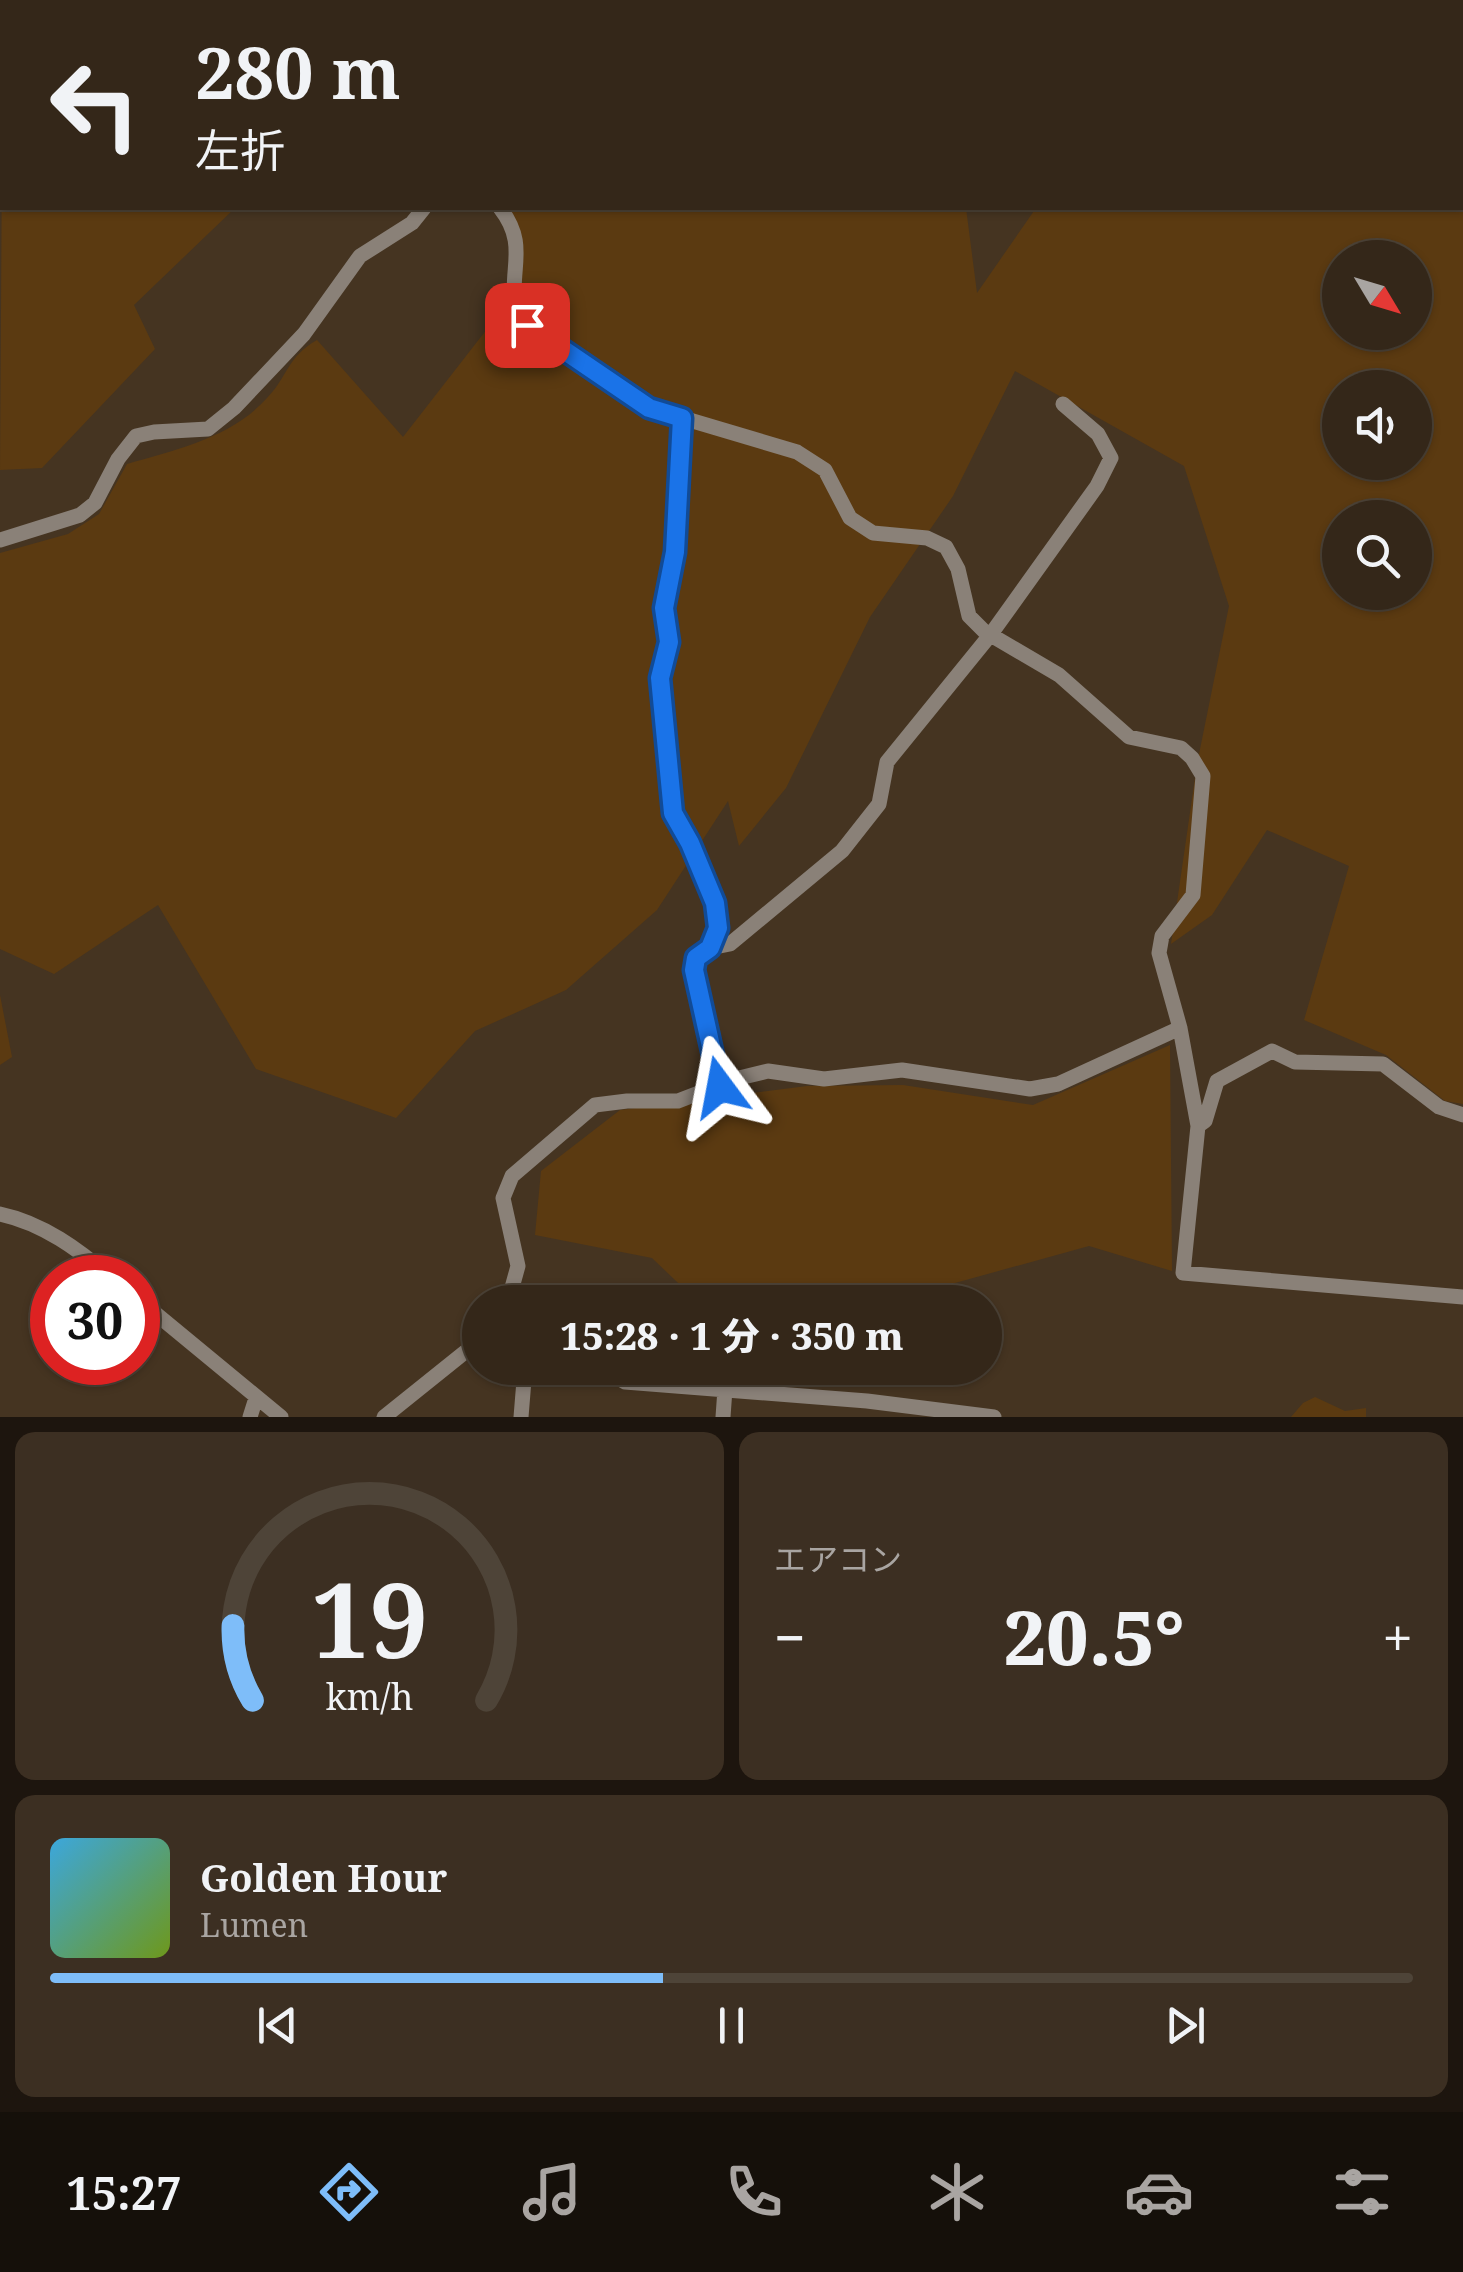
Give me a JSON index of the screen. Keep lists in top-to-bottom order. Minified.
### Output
{"north":"bottom right","page":{"turn":["280 m","左折"],"limit":"30","trip":"15:28 · 1 分 · 350 m","tile":"エアコン","heat":["−","20.5°","+"],"song":["Golden Hour","Lumen"],"tabs":"15:27","gauge":["19","km/h"]}}
